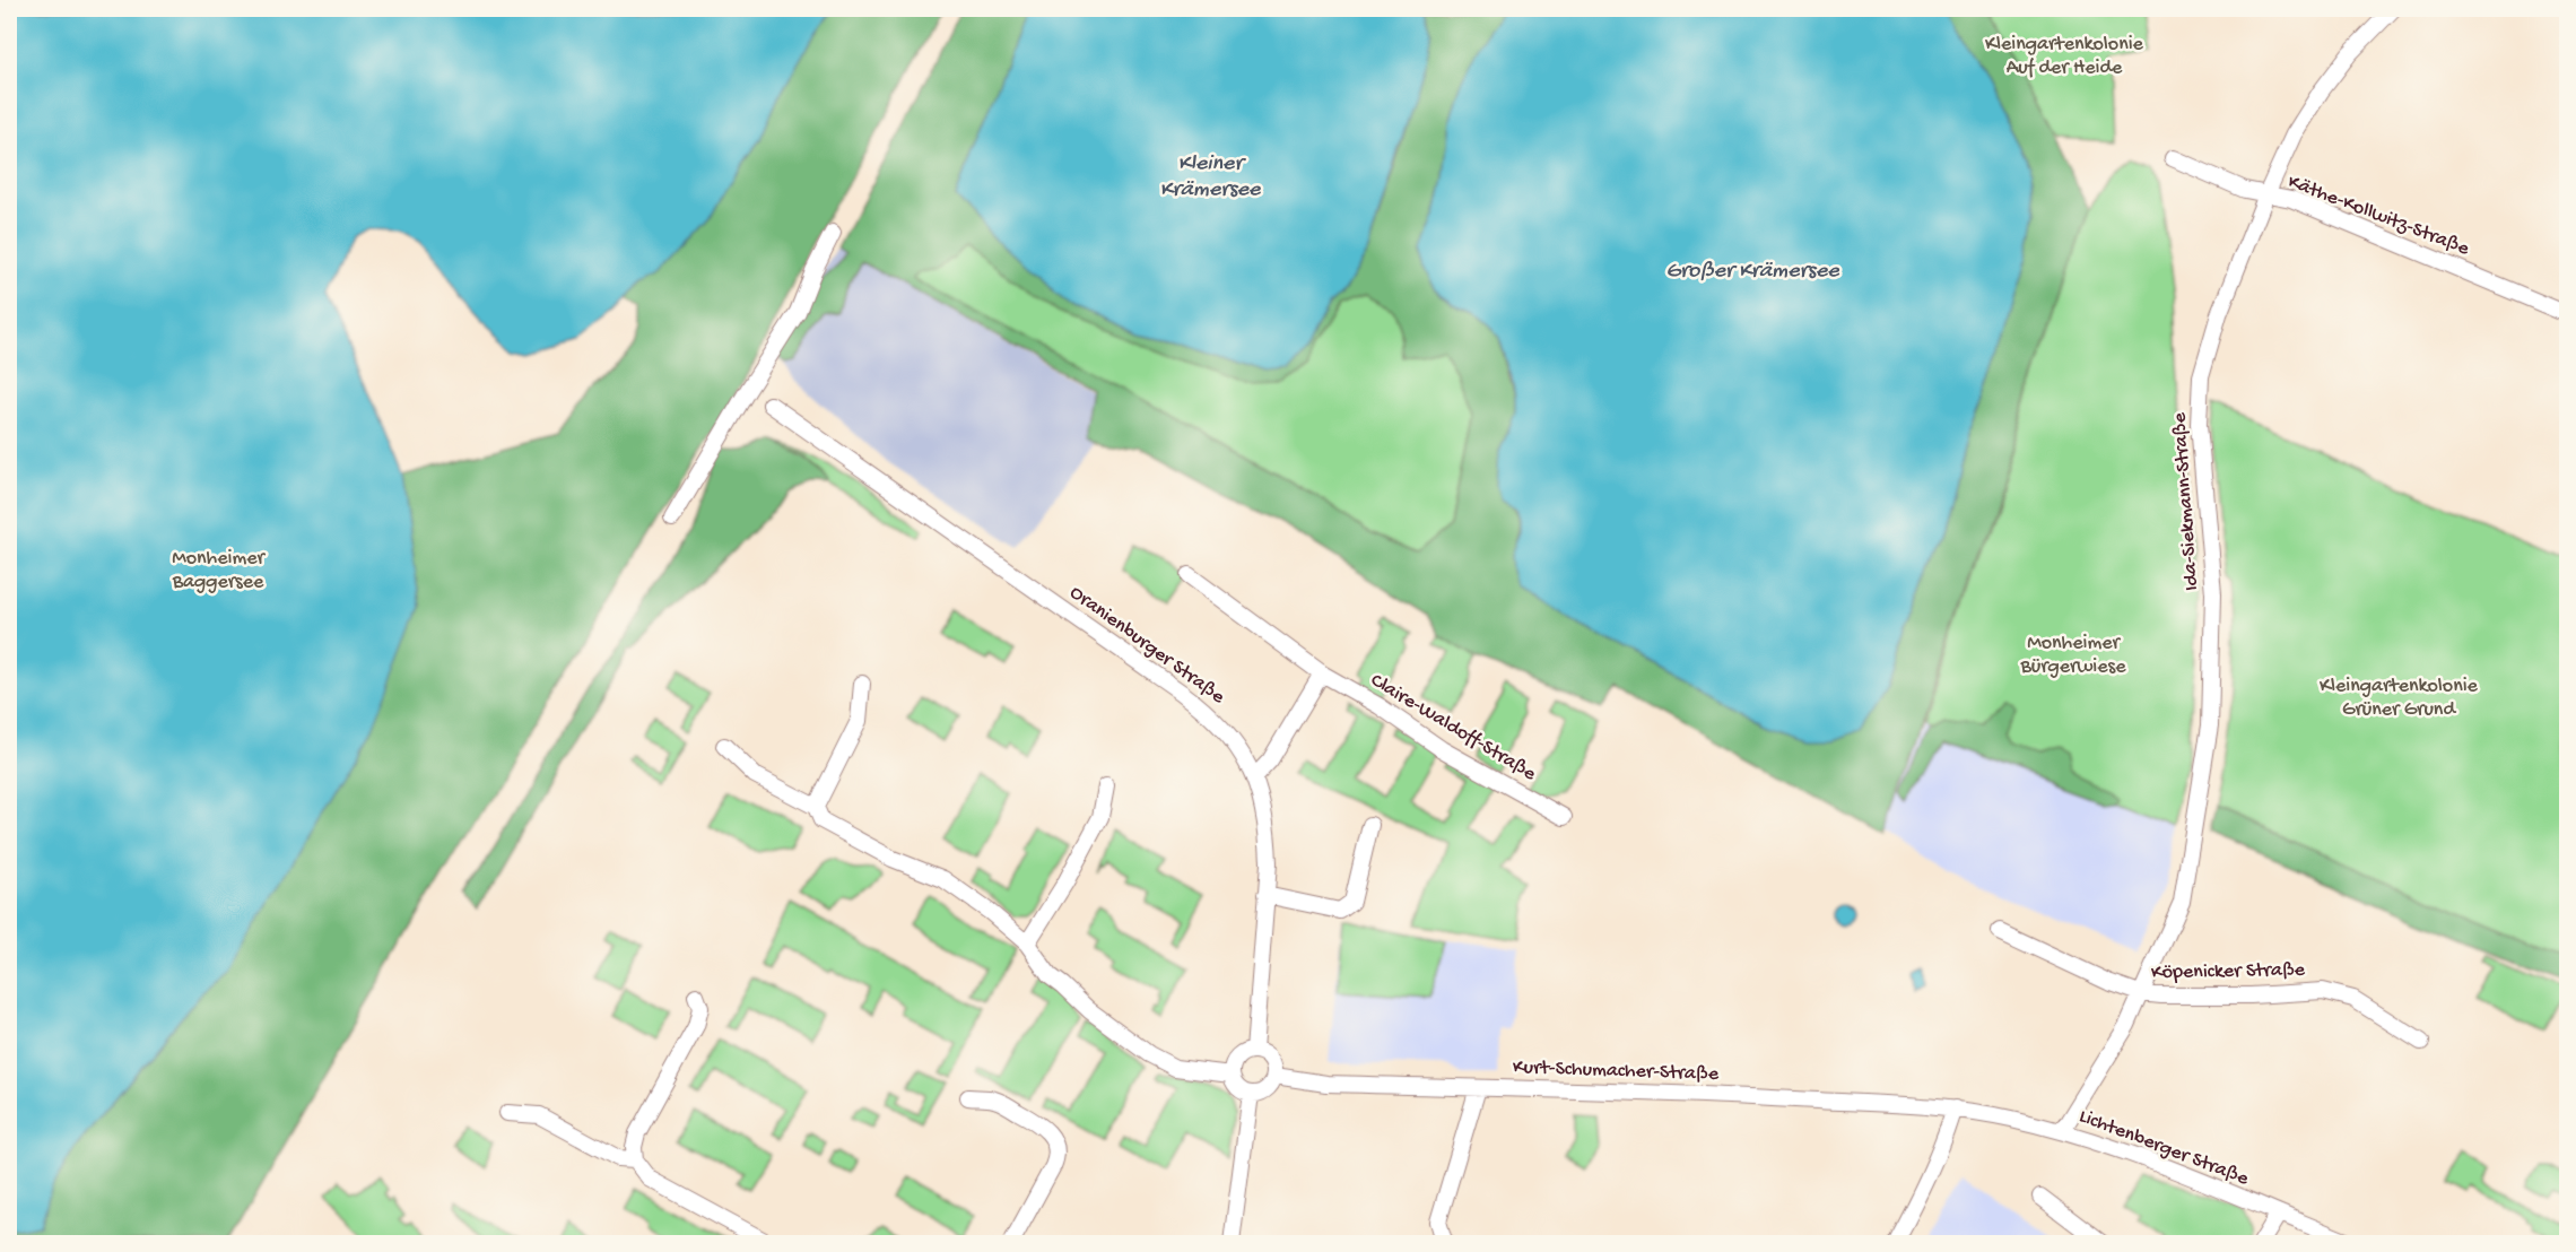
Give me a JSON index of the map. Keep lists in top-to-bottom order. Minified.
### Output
{"streets":{"street":["Käthe-Kollwitz-Straße","Ida-Siekmann-Straße","Oranienburger Straße","Claire-Waldoff-Straße","Köpenicker Straße","Kurt-Schumacher-Straße","Lichtenberger Straße"]},"crossings":[["Käthe-Kollwitz-Straße","Ida-Siekmann-Straße"],["Ida-Siekmann-Straße","Köpenicker Straße"],["Oranienburger Straße","Kurt-Schumacher-Straße"],["Köpenicker Straße","Lichtenberger Straße"],["Kurt-Schumacher-Straße","Lichtenberger Straße"]],"water":["Kleiner Krämersee","Großer Krämersee"],"parks":["Kleingartenkolonie Auf der Heide","Monheimer Baggersee","Monheimer Bürgerwiese","Kleingartenkolonie Grüner Grund"]}
